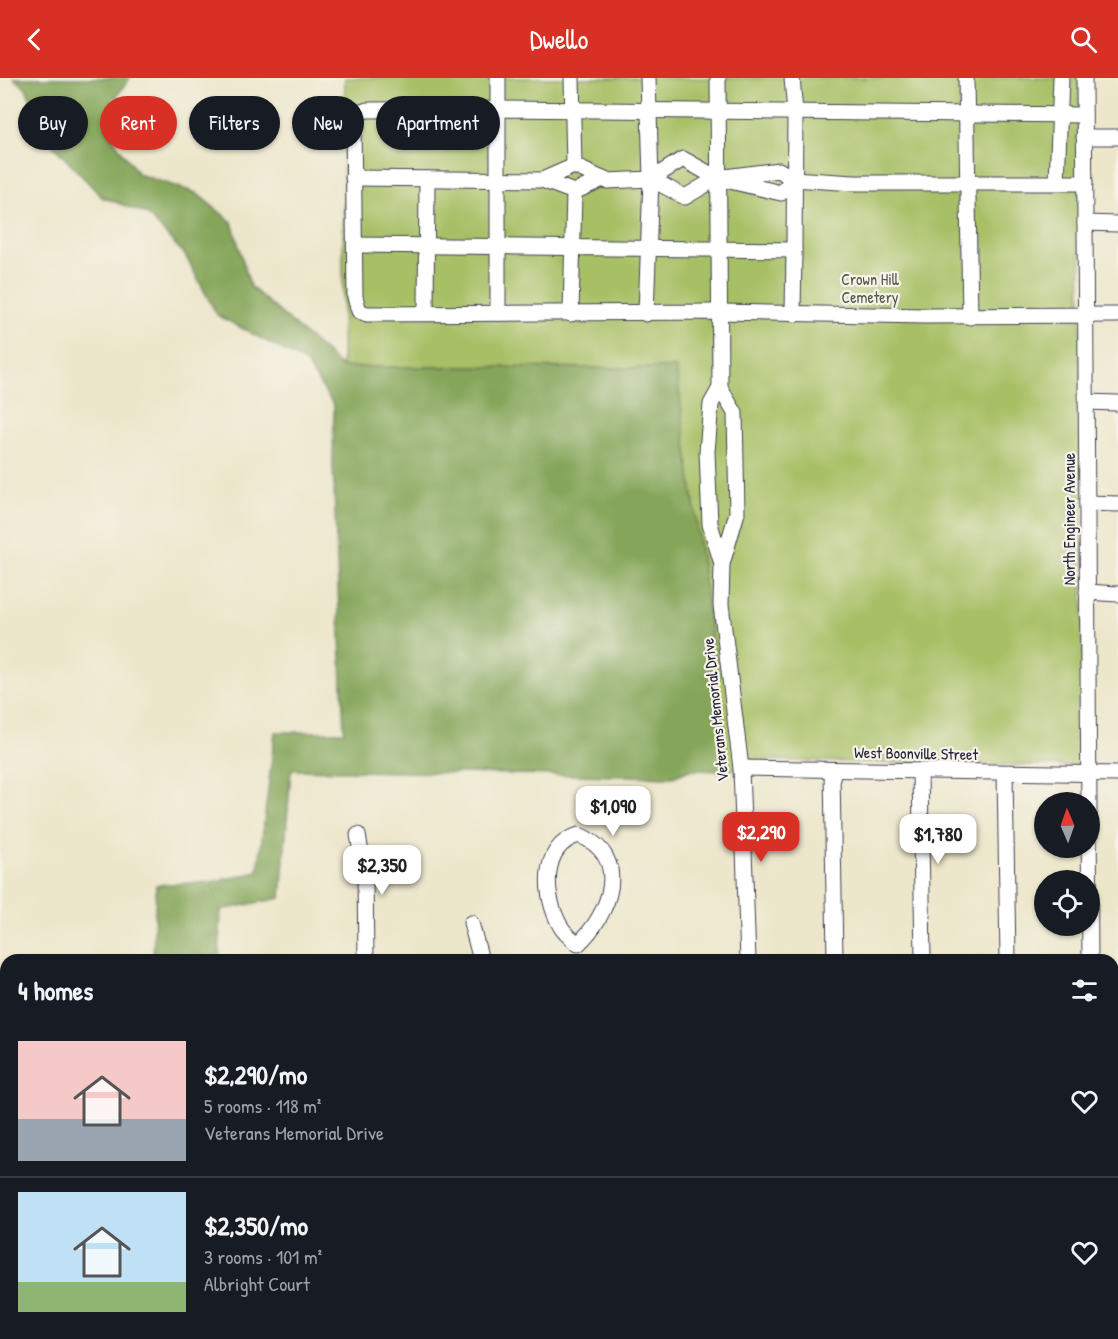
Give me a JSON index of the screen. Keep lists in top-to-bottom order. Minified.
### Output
{"streets":{"street":["North Engineer Avenue","Veterans Memorial Drive","West Boonville Street"]},"crossings":[["North Engineer Avenue","West Boonville Street"],["Veterans Memorial Drive","West Boonville Street"]],"parks":["Crown Hill Cemetery"],"north":"top","page":{"header":"Dwello","chip":["Buy","Rent","Filters","New","Apartment"],"price":["$1,090","$2,290","$1,780","$2,350"],"heading":"4 homes","list":[{"name":"$2,290/mo","note":"5 rooms · 118 m² · Veterans Memorial Drive"},{"name":"$2,350/mo","note":"3 rooms · 101 m² · Albright Court"}]}}
